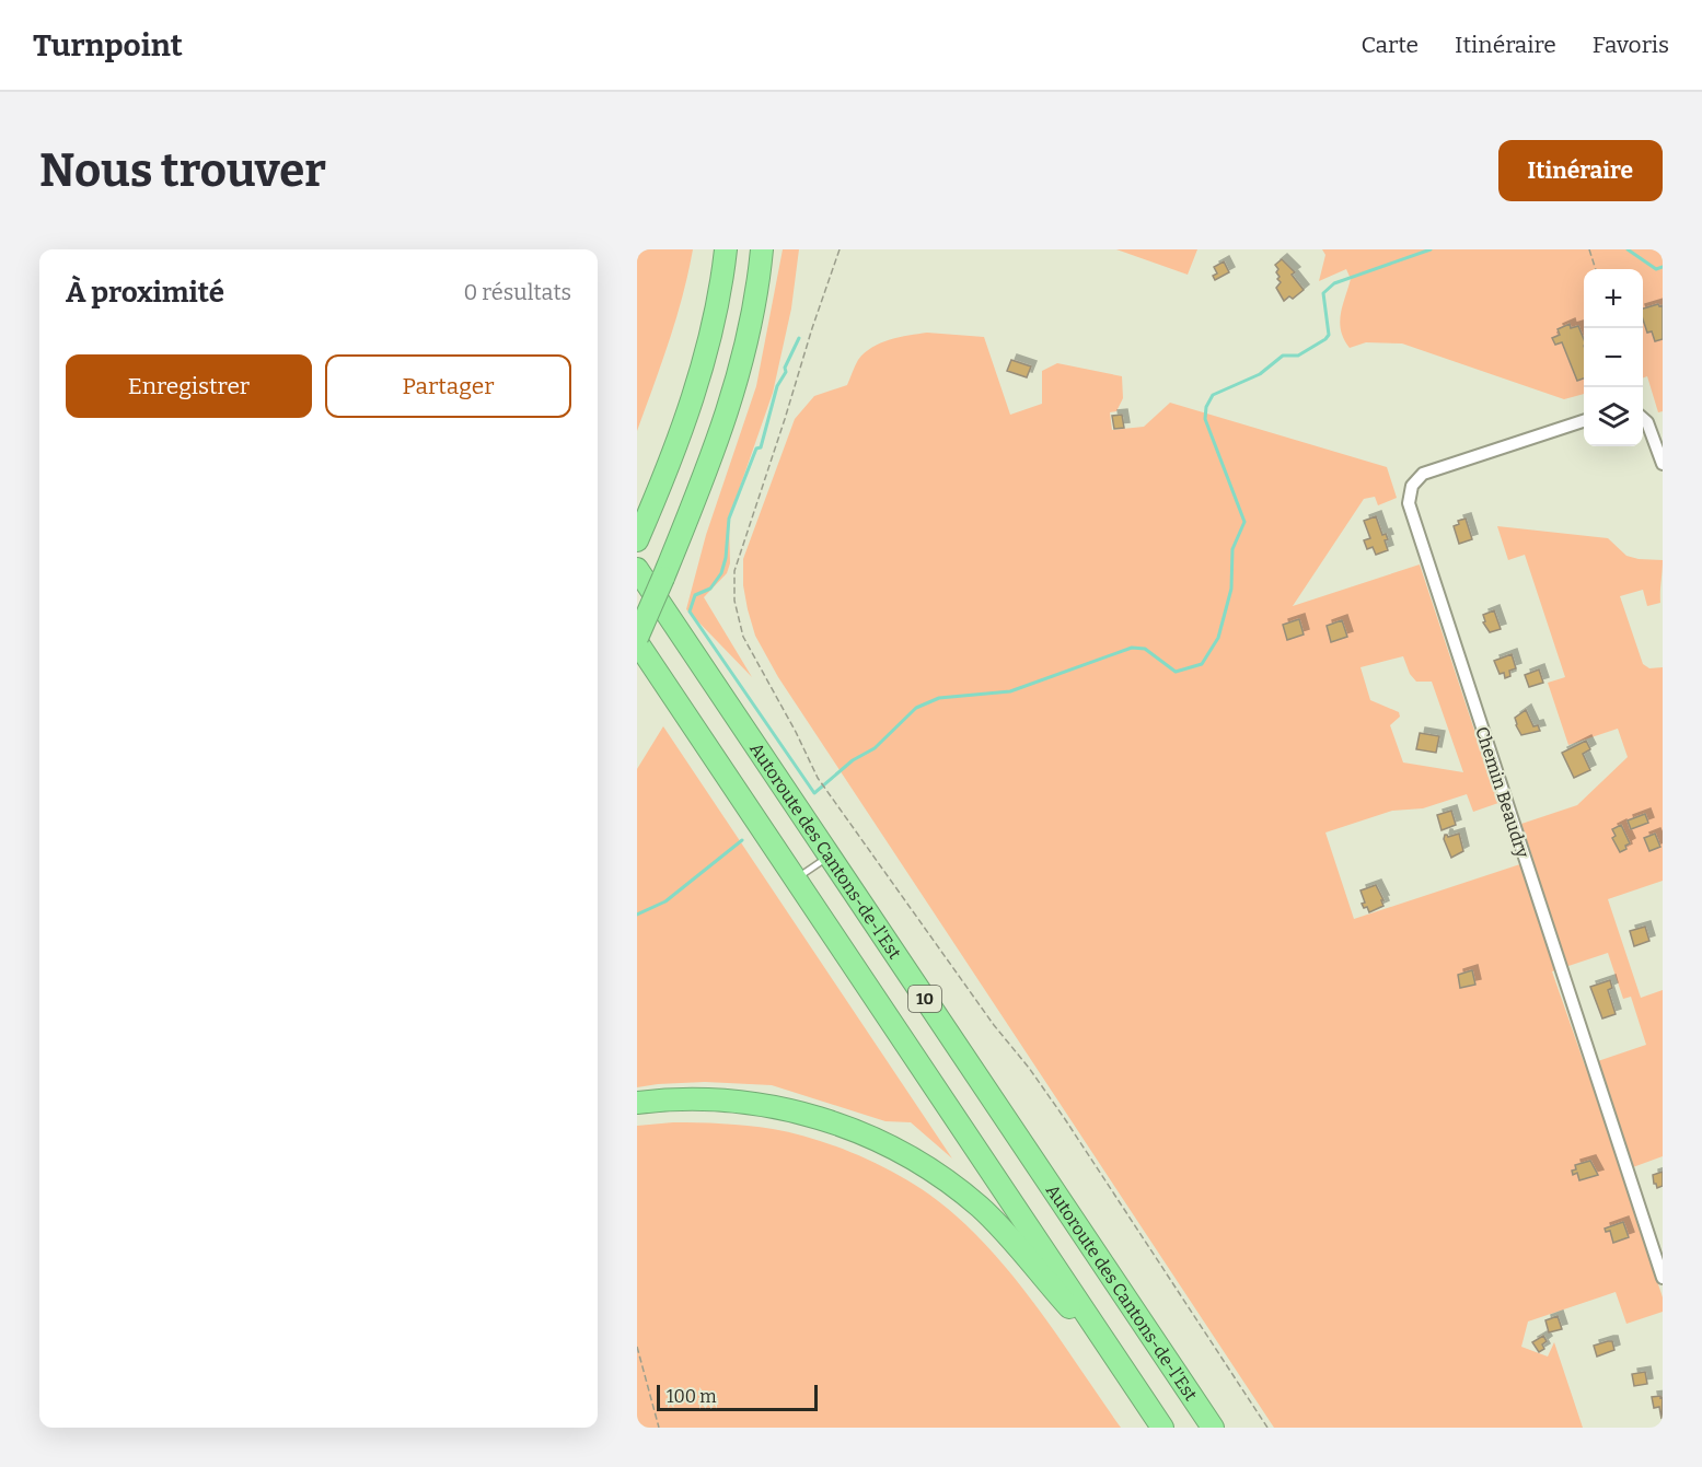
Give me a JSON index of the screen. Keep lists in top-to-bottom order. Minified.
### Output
{"streets":{"highway":["Autoroute des Cantons-de-l'Est","10"],"street":["Chemin Beaudry"]},"scale_bar":"100 m","page":{"header":"Turnpoint","nav":["Carte","Itinéraire","Favoris"],"buttons":["Itinéraire",["Enregistrer","Partager"]],"title":"Nous trouver","heading":["À proximité","0 résultats"],"map_buttons":["+","−"],"scale":"100 m"}}
